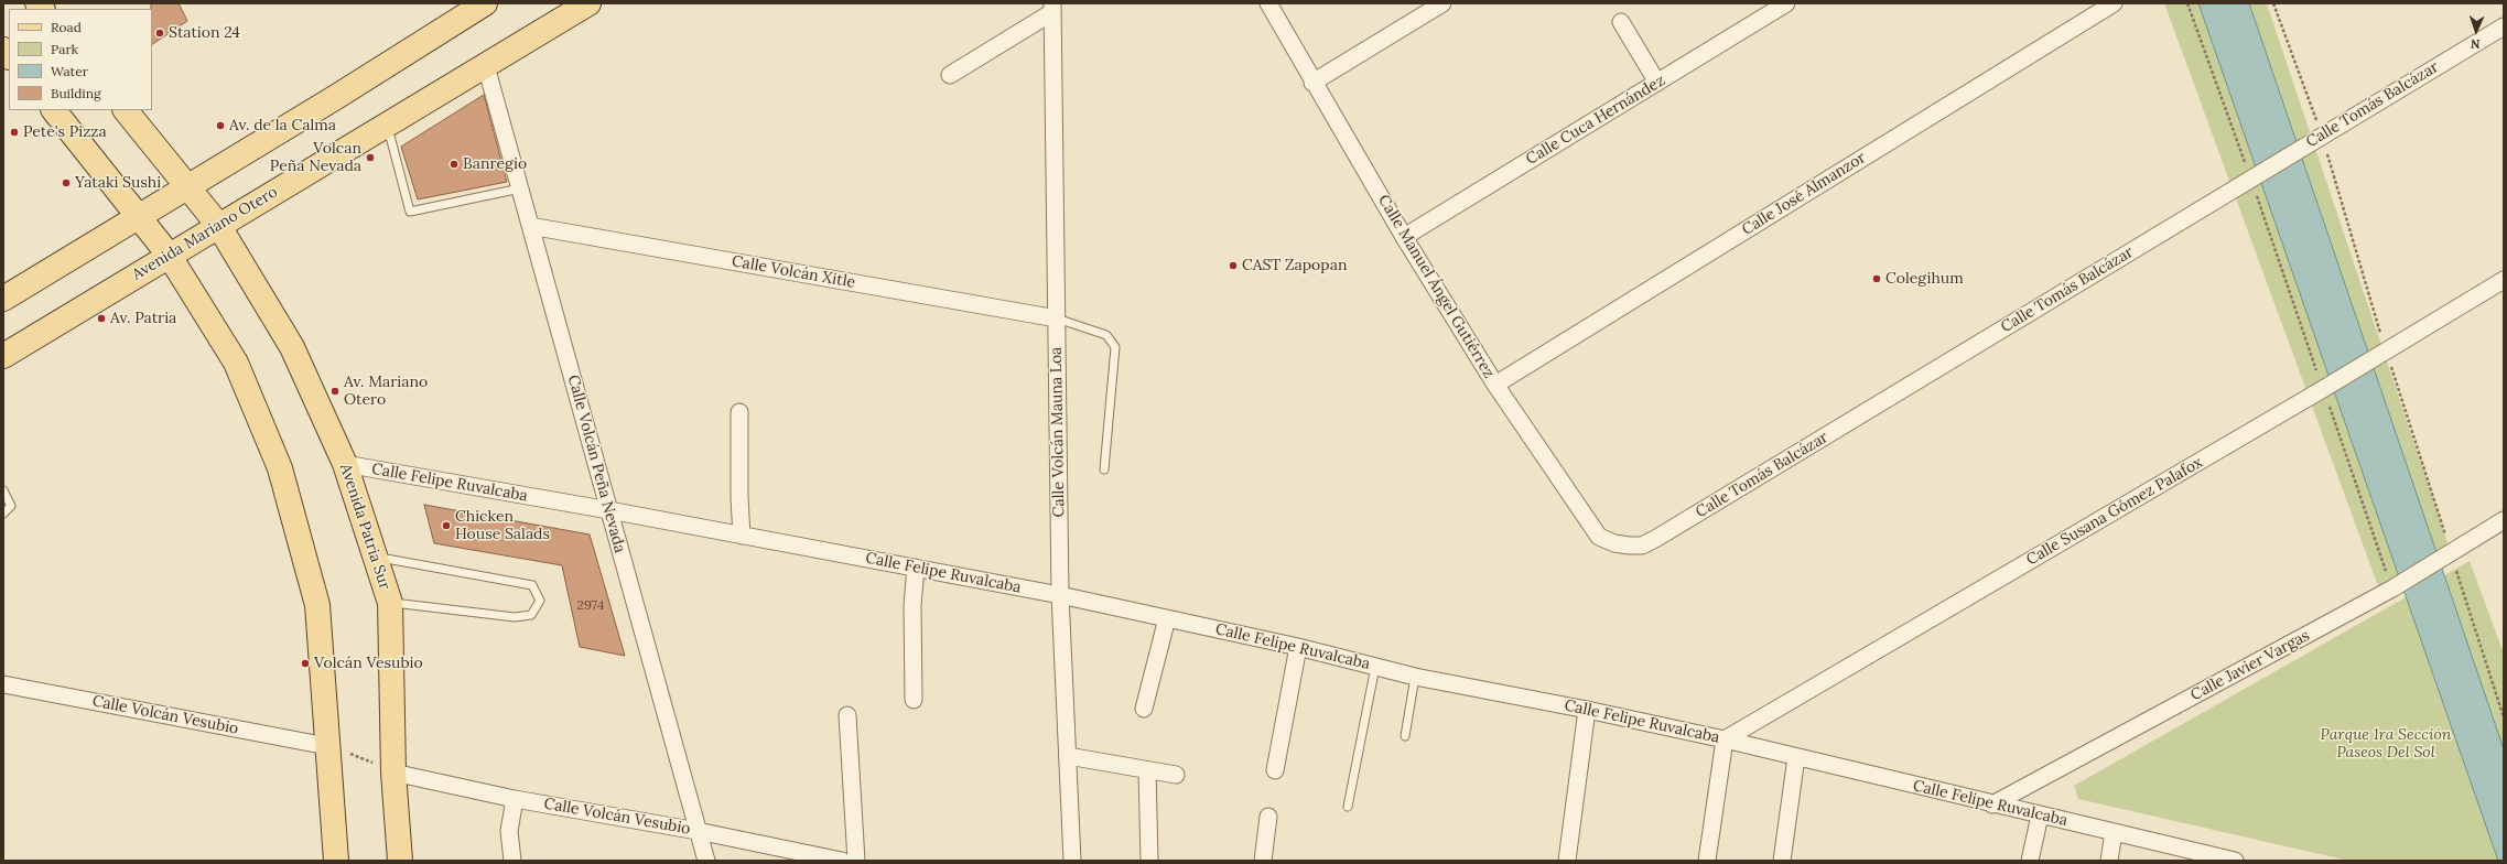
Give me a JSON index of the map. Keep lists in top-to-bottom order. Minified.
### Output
{"streets":{"main road":["Avenida Mariano Otero","Avenida Patria Sur"],"street":["Calle Tomás Balcázar","Calle Cuca Hernández","Calle José Almanzor","Calle Volcán Xitle","Calle Manuel Ángel Gutiérrez","Calle Volcán Mauna Loa","Calle Volcán Peña Nevada","Calle Felipe Ruvalcaba","Calle Susana Gómez Palafox","Calle Javier Vargas","Calle Volcán Vesubio"]},"crossings":[["Calle Tomás Balcázar","Calle Manuel Ángel Gutiérrez"],["Calle Cuca Hernández","Calle Manuel Ángel Gutiérrez"],["Calle José Almanzor","Calle Manuel Ángel Gutiérrez"],["Avenida Mariano Otero","Calle Volcán Peña Nevada"],["Avenida Mariano Otero","Avenida Patria Sur"],["Calle Volcán Xitle","Calle Volcán Mauna Loa"],["Calle Volcán Xitle","Calle Volcán Peña Nevada"],["Calle Volcán Mauna Loa","Calle Felipe Ruvalcaba"],["Calle Volcán Peña Nevada","Calle Felipe Ruvalcaba"],["Calle Volcán Peña Nevada","Calle Volcán Vesubio"],["Calle Felipe Ruvalcaba","Calle Susana Gómez Palafox"],["Calle Felipe Ruvalcaba","Avenida Patria Sur"],["Calle Felipe Ruvalcaba","Calle Javier Vargas"],["Avenida Patria Sur","Calle Volcán Vesubio"]],"parks":["Parque 1ra Sección Paseos Del Sol"],"places":["Station 24","Av. de la Calma","Pete's Pizza","Volcan Peña Nevada","Banregio","Yataki Sushi","CAST Zapopan","Colegihum","Av. Patria","Av. Mariano Otero","Chicken House Salads","Volcán Vesubio"],"house_numbers":["2974"],"legend":["Road","Park","Water","Building"],"north":"bottom"}
